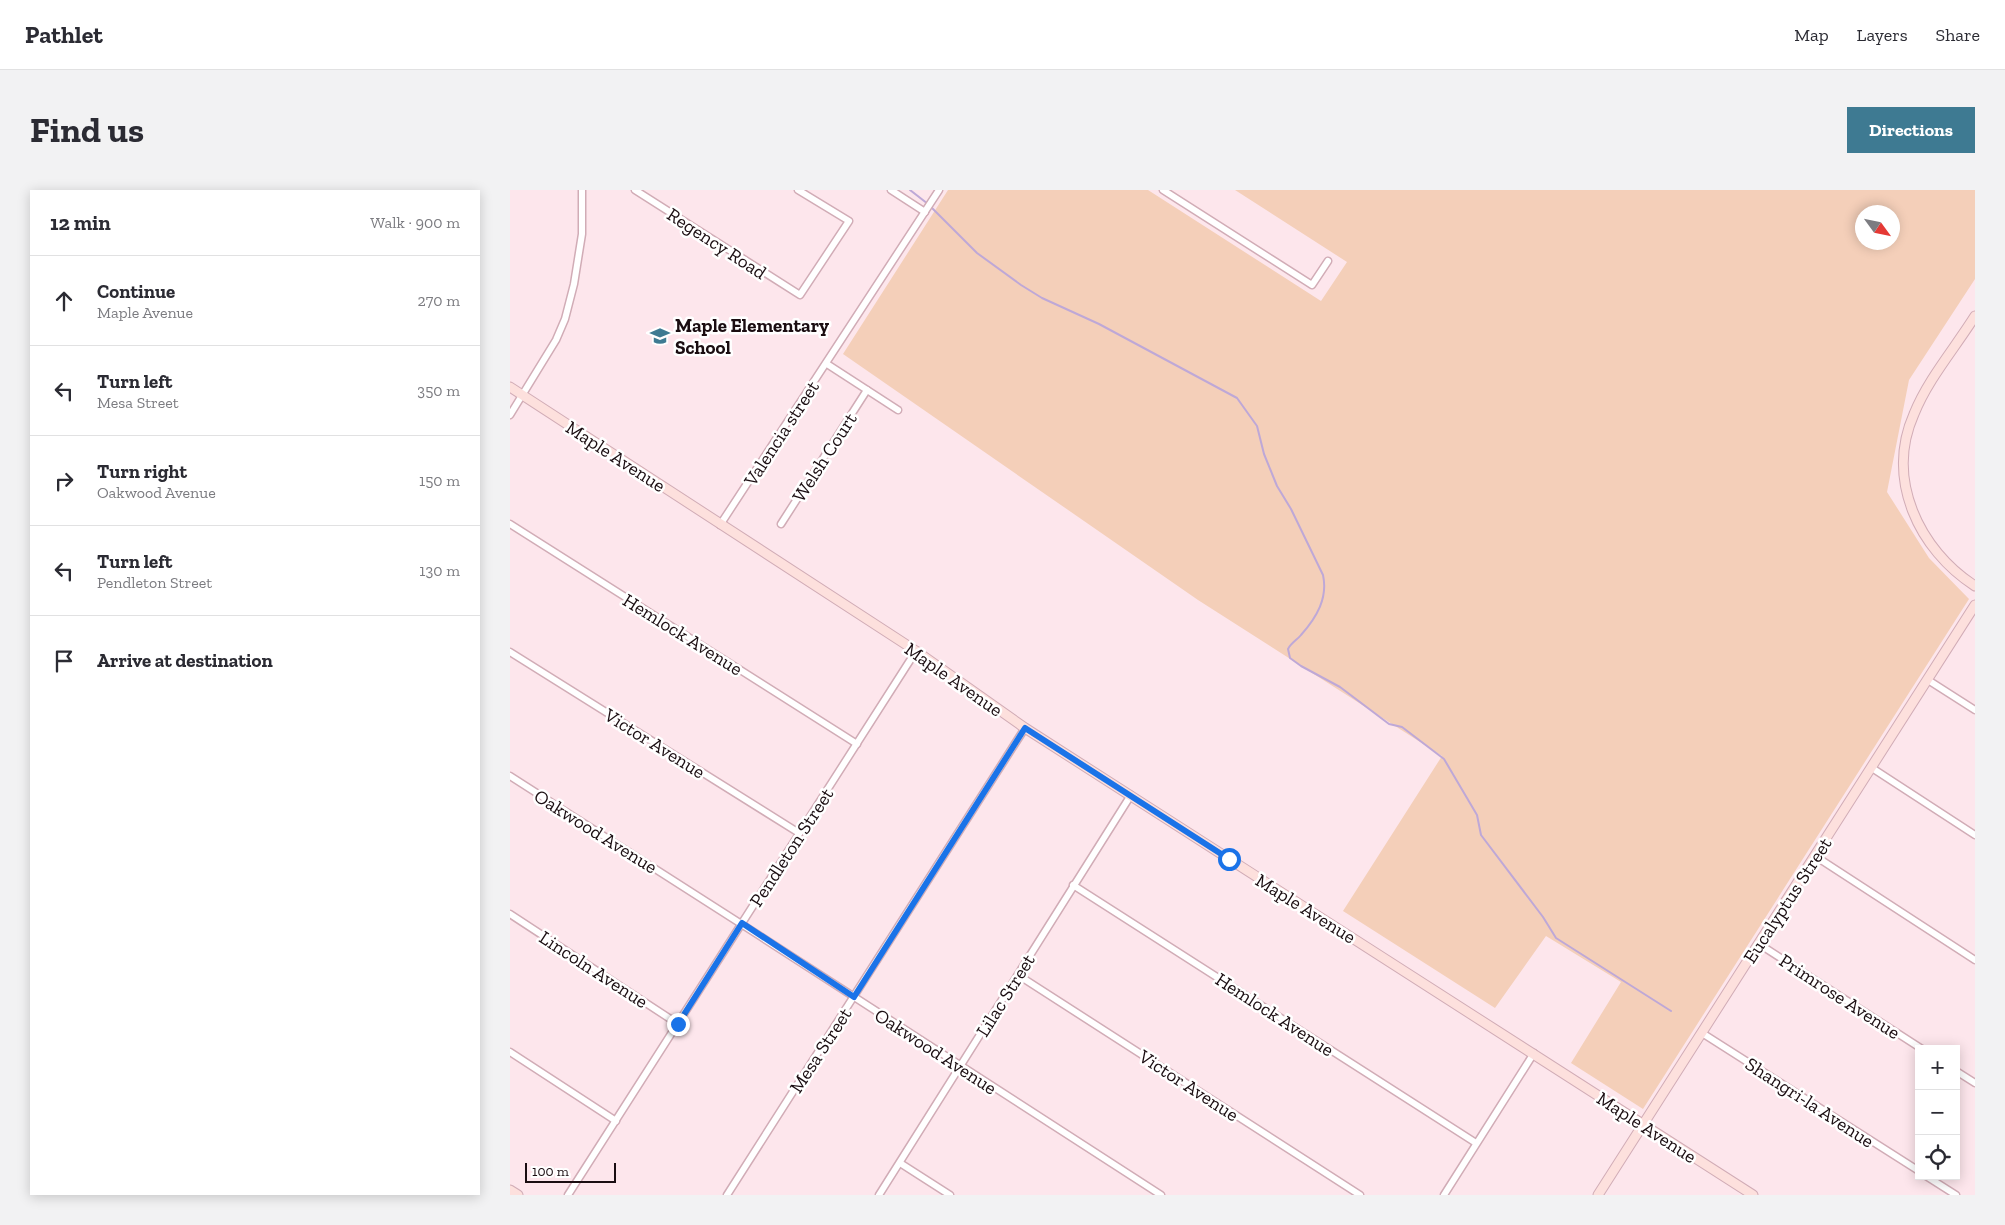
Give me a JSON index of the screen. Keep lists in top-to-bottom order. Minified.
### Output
{"streets":{"street":["Regency Road","Valencia street","Maple Avenue","Welsh Court","Hemlock Avenue","Victor Avenue","Oakwood Avenue","Pendleton Street","Eucalyptus Street","Lincoln Avenue","Lilac Street","Primrose Avenue","Mesa Street","Shangri-la Avenue"]},"crossings":[["Valencia street","Maple Avenue"],["Maple Avenue","Pendleton Street"],["Maple Avenue","Eucalyptus Street"],["Maple Avenue","Lilac Street"],["Maple Avenue","Mesa Street"],["Hemlock Avenue","Pendleton Street"],["Hemlock Avenue","Lilac Street"],["Victor Avenue","Pendleton Street"],["Victor Avenue","Lilac Street"],["Oakwood Avenue","Pendleton Street"],["Oakwood Avenue","Lilac Street"],["Oakwood Avenue","Mesa Street"],["Pendleton Street","Lincoln Avenue"],["Eucalyptus Street","Primrose Avenue"],["Eucalyptus Street","Shangri-la Avenue"]],"places":{"school or university":["Maple Elementary School"]},"scale_bar":"100 m","north":"bottom right","page":{"header":"Pathlet","nav":["Map","Layers","Share"],"buttons":"Directions","title":"Find us","heading":["12 min","Walk · 900 m"],"list":[["Continue","Maple Avenue","270 m"],["Turn left","Mesa Street","350 m"],["Turn right","Oakwood Avenue","150 m"],["Turn left","Pendleton Street","130 m"],"Arrive at destination"],"map_buttons":["+","−"],"scale":"100 m"}}
